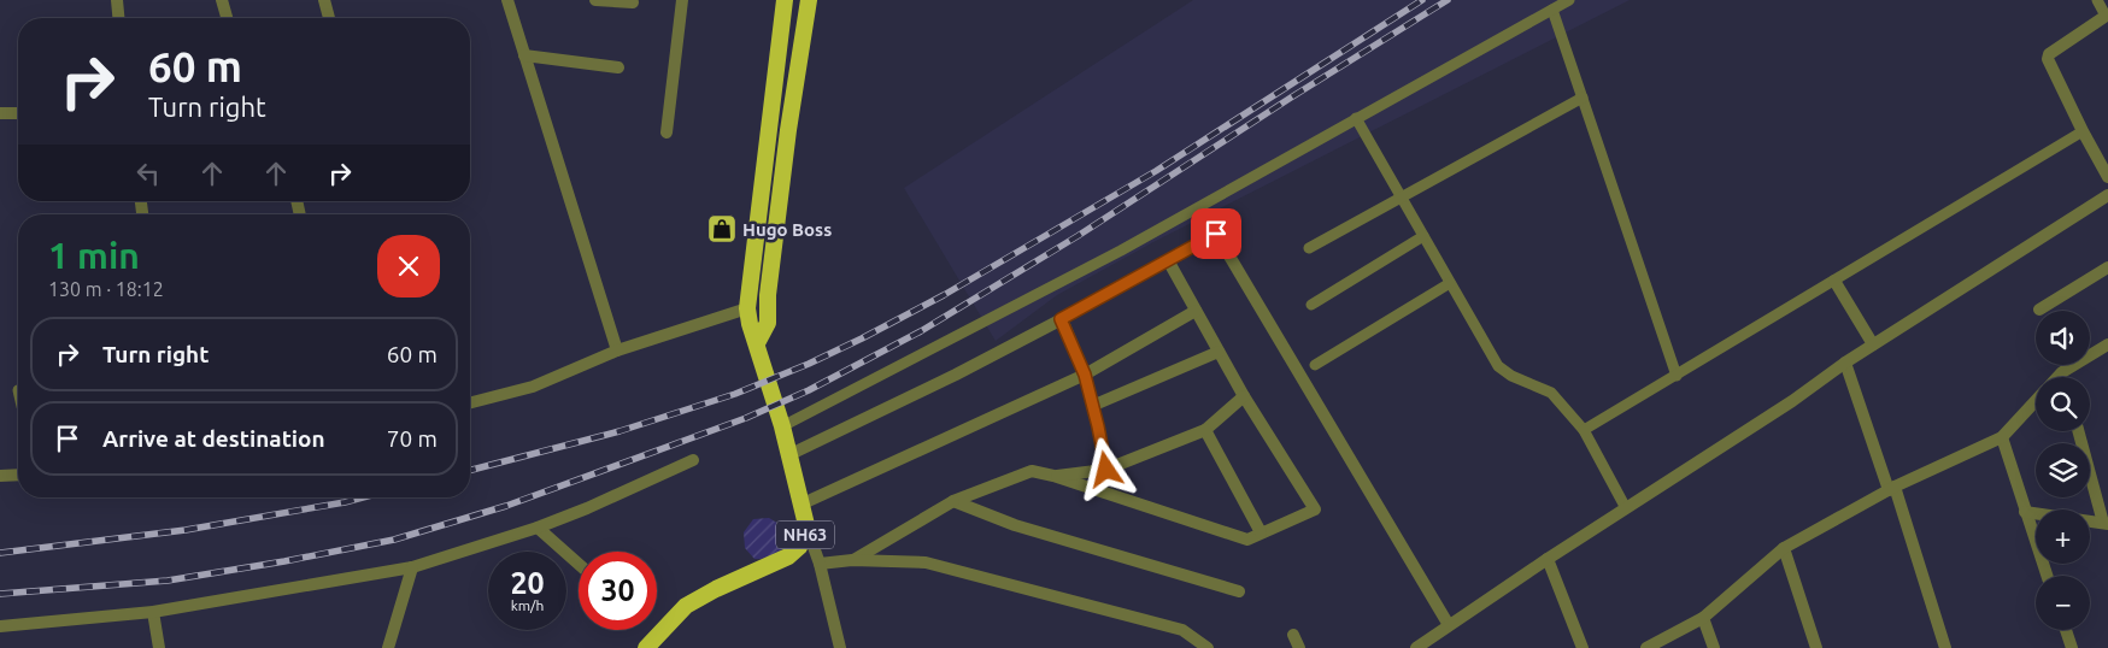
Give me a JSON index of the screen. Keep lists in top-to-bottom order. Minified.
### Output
{"streets":{"highway":["NH63"]},"places":{"shop":["Hugo Boss"]},"page":{"turn":["60 m","Turn right"],"heading":["1 min","130 m · 18:12"],"map_buttons":["+","−"],"list":[{"name":"Turn right","value":"60 m"},{"name":"Arrive at destination","value":"70 m"}],"speed":"20 km/h","limit":"30"}}
